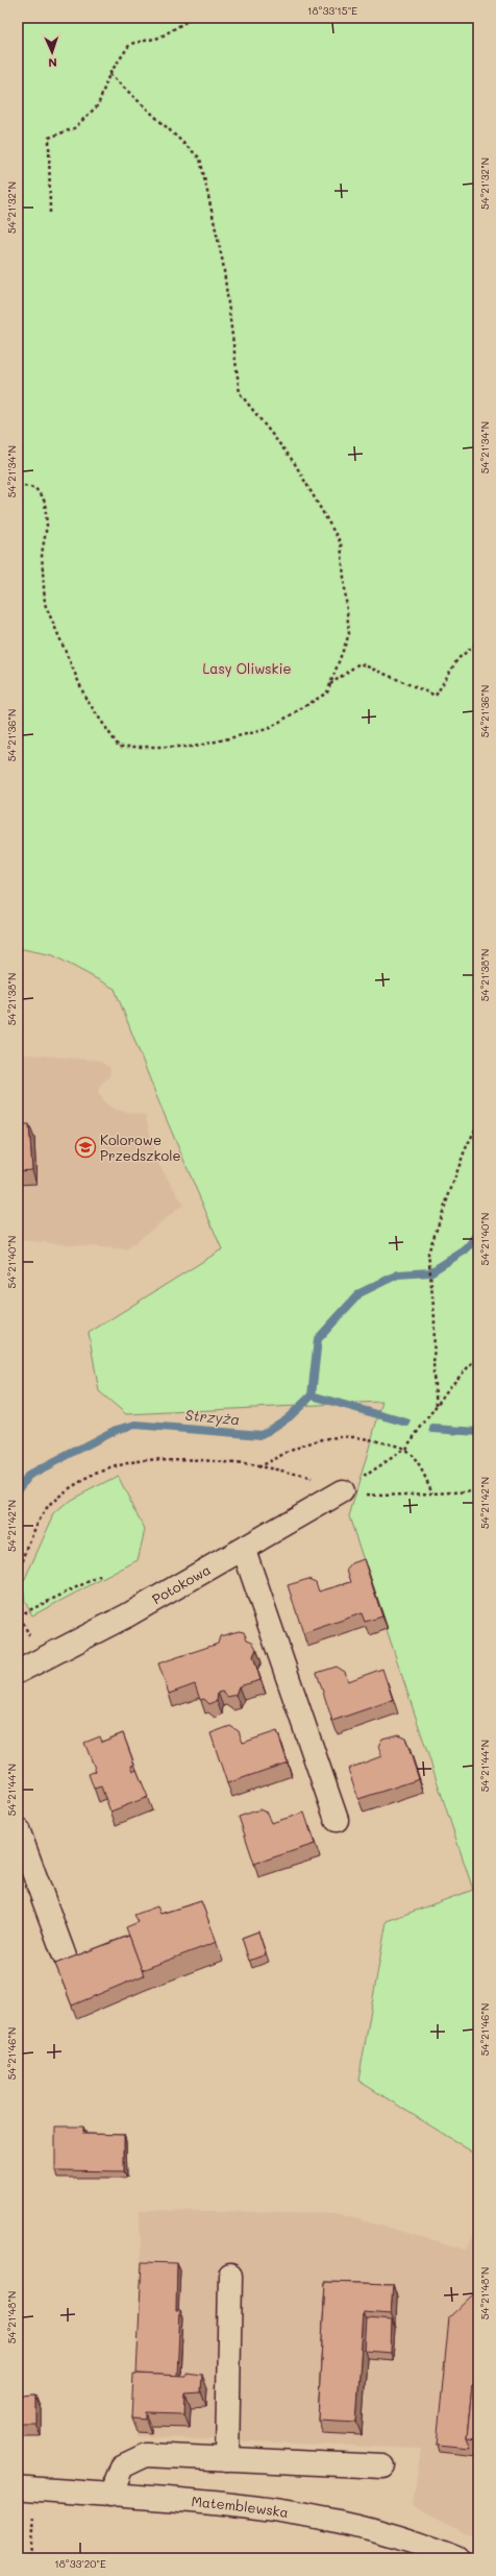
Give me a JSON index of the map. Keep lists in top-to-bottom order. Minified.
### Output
{"streets":{"street":["Potokowa","Matemblewska"]},"water":["Strzyża"],"parks":["Lasy Oliwskie"],"places":{"school or university":["Kolorowe Przedszkole"]},"north":"bottom","coordinates":["18°33'15\"E","54°21'32\"N","54°21'34\"N","54°21'36\"N","54°21'38\"N","54°21'40\"N","54°21'42\"N","54°21'44\"N","54°21'46\"N","54°21'48\"N","18°33'20\"E"]}
